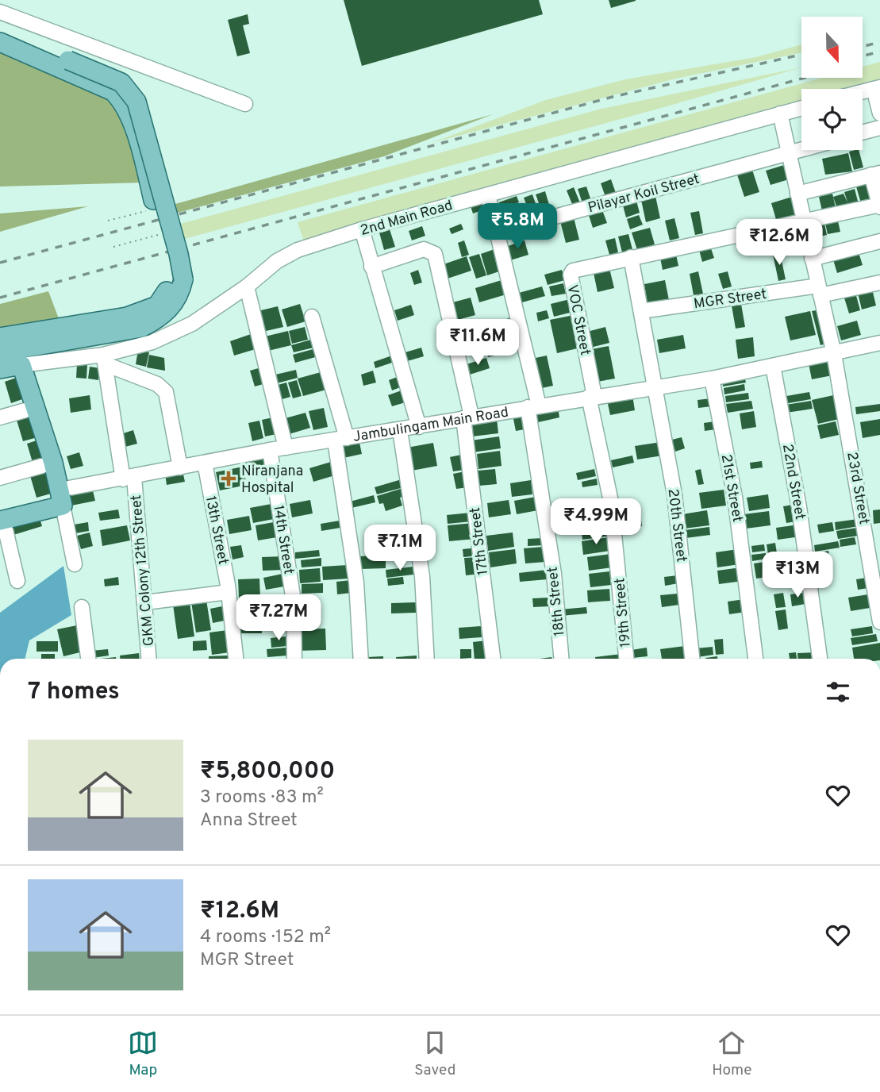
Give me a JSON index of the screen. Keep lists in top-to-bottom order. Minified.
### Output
{"streets":{"main road":["Jambulingam Main Road"],"street":["Pilayar Koil Street","2nd Main Road","MGR Street","VOC Street","22nd Street","21st Street","23rd Street","20th Street","13th Street","14th Street","17th Street","GKM Colony 12th Street","18th Street","19th Street"]},"crossings":[["Pilayar Koil Street","23rd Street"],["Pilayar Koil Street","18th Street"],["2nd Main Road","23rd Street"],["2nd Main Road","GKM Colony 12th Street"],["2nd Main Road","18th Street"],["MGR Street","23rd Street"],["MGR Street","20th Street"],["VOC Street","Jambulingam Main Road"],["VOC Street","20th Street"],["VOC Street","19th Street"],["Jambulingam Main Road","22nd Street"],["Jambulingam Main Road","21st Street"],["Jambulingam Main Road","23rd Street"],["Jambulingam Main Road","20th Street"],["Jambulingam Main Road","13th Street"],["Jambulingam Main Road","14th Street"],["Jambulingam Main Road","17th Street"],["Jambulingam Main Road","GKM Colony 12th Street"],["Jambulingam Main Road","18th Street"],["Jambulingam Main Road","19th Street"]],"places":{"health":["Niranjana Hospital"]},"north":"bottom","page":{"price":["₹5.8M","₹12.6M","₹11.6M","₹4.99M","₹7.1M","₹13M","₹7.27M"],"heading":"7 homes","list":[{"name":"₹5,800,000","note":"3 rooms · 83 m² · Anna Street"},{"name":"₹12.6M","note":"4 rooms · 152 m² · MGR Street"}],"tabs":["Map","Saved","Home"]}}
